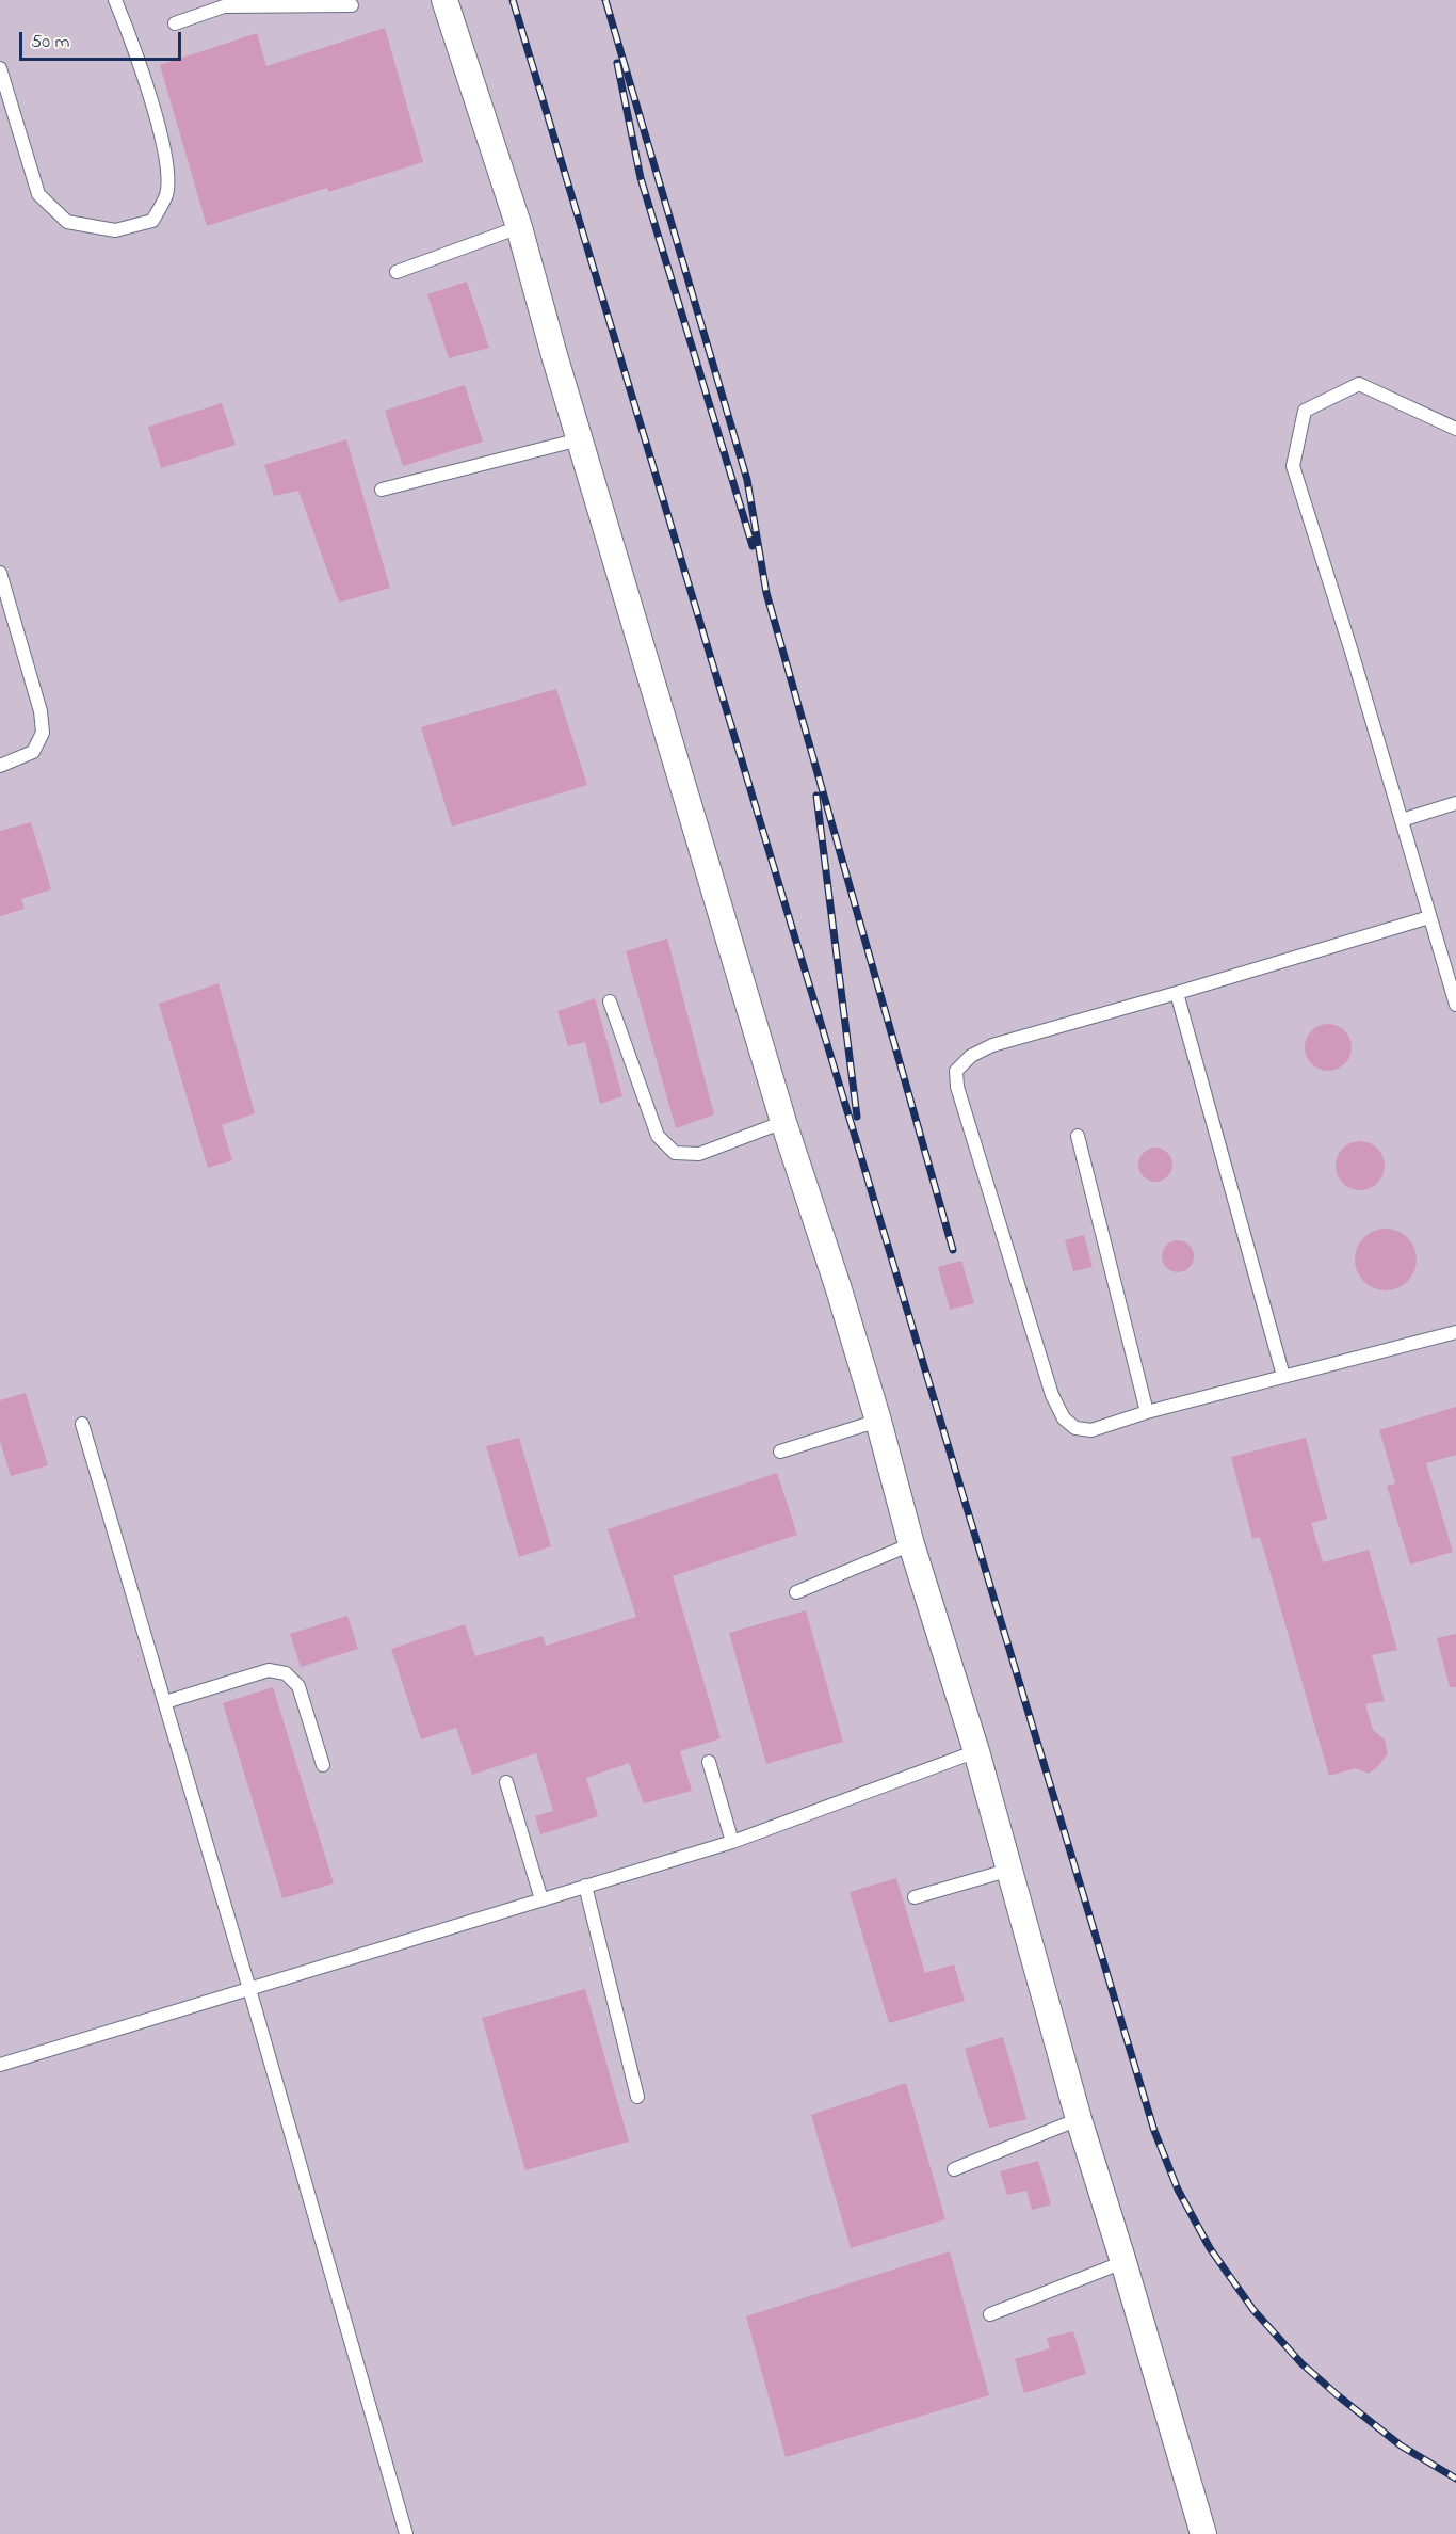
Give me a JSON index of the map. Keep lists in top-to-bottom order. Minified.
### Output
{"scale_bar":"50 m"}
